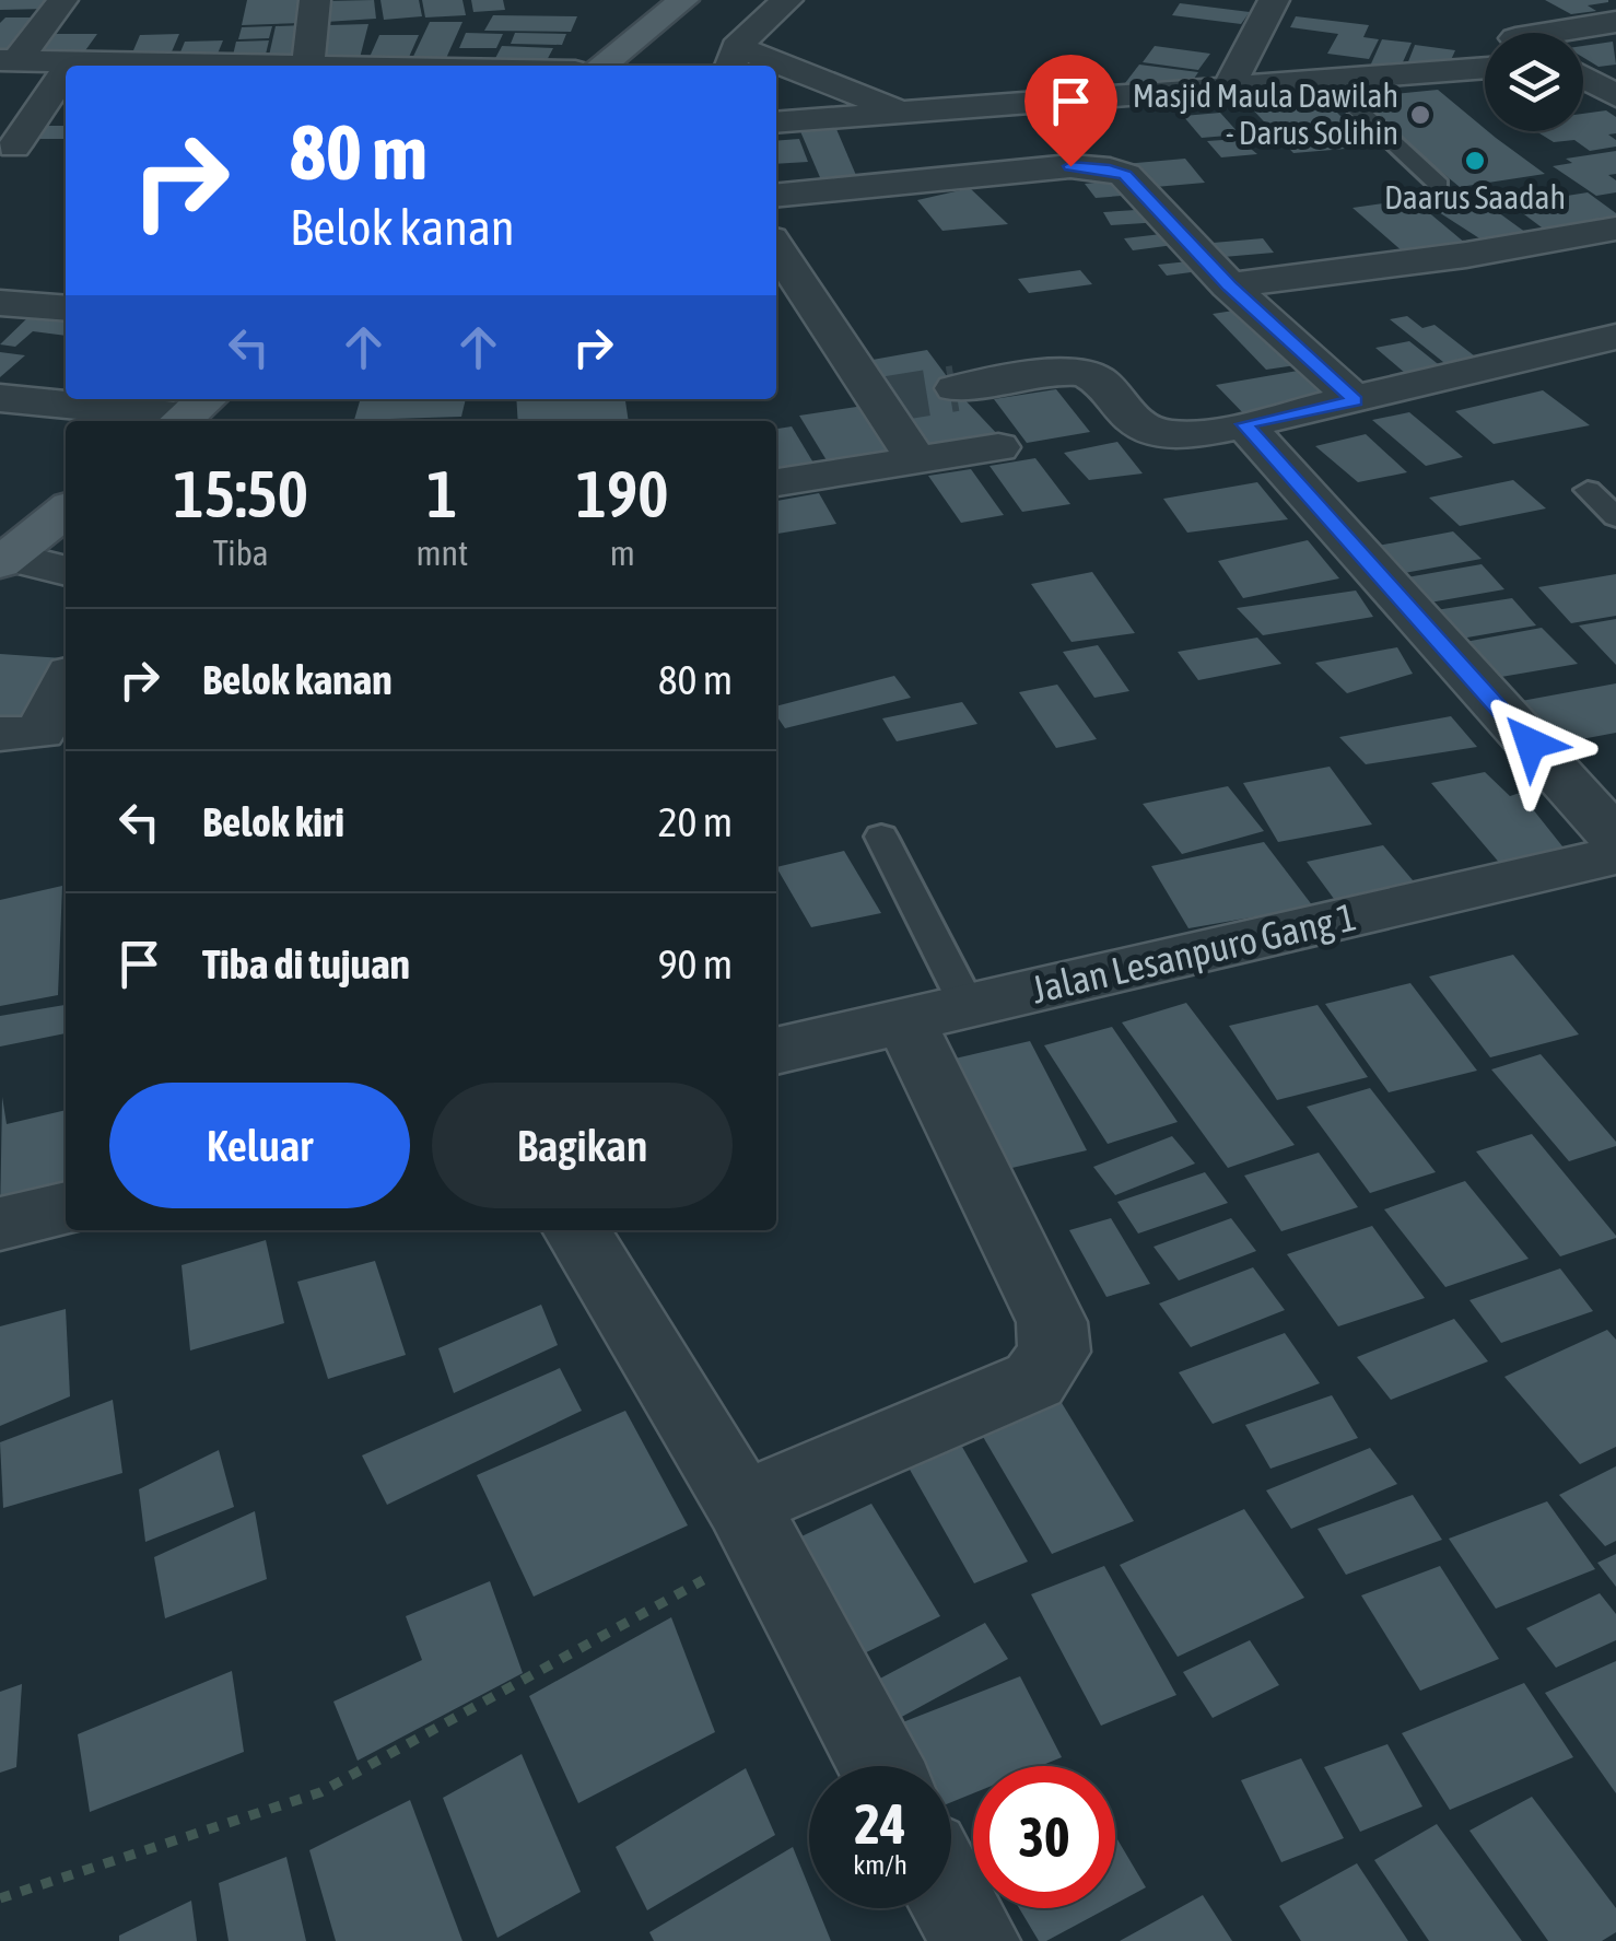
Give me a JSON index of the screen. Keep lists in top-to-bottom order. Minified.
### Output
{"streets":{"street":["Jalan Lesanpuro Gang 1"]},"places":["Masjid Maula Dawilah - Darus Solihin","Daarus Saadah"],"page":{"turn":["80 m","Belok kanan"],"eta":["15:50","Tiba","1","mnt","190","m"],"list":[{"name":"Belok kanan","value":"80 m"},{"name":"Belok kiri","value":"20 m"},{"name":"Tiba di tujuan","value":"90 m"}],"buttons":["Keluar","Bagikan"],"speed":"24 km/h","limit":"30"}}
